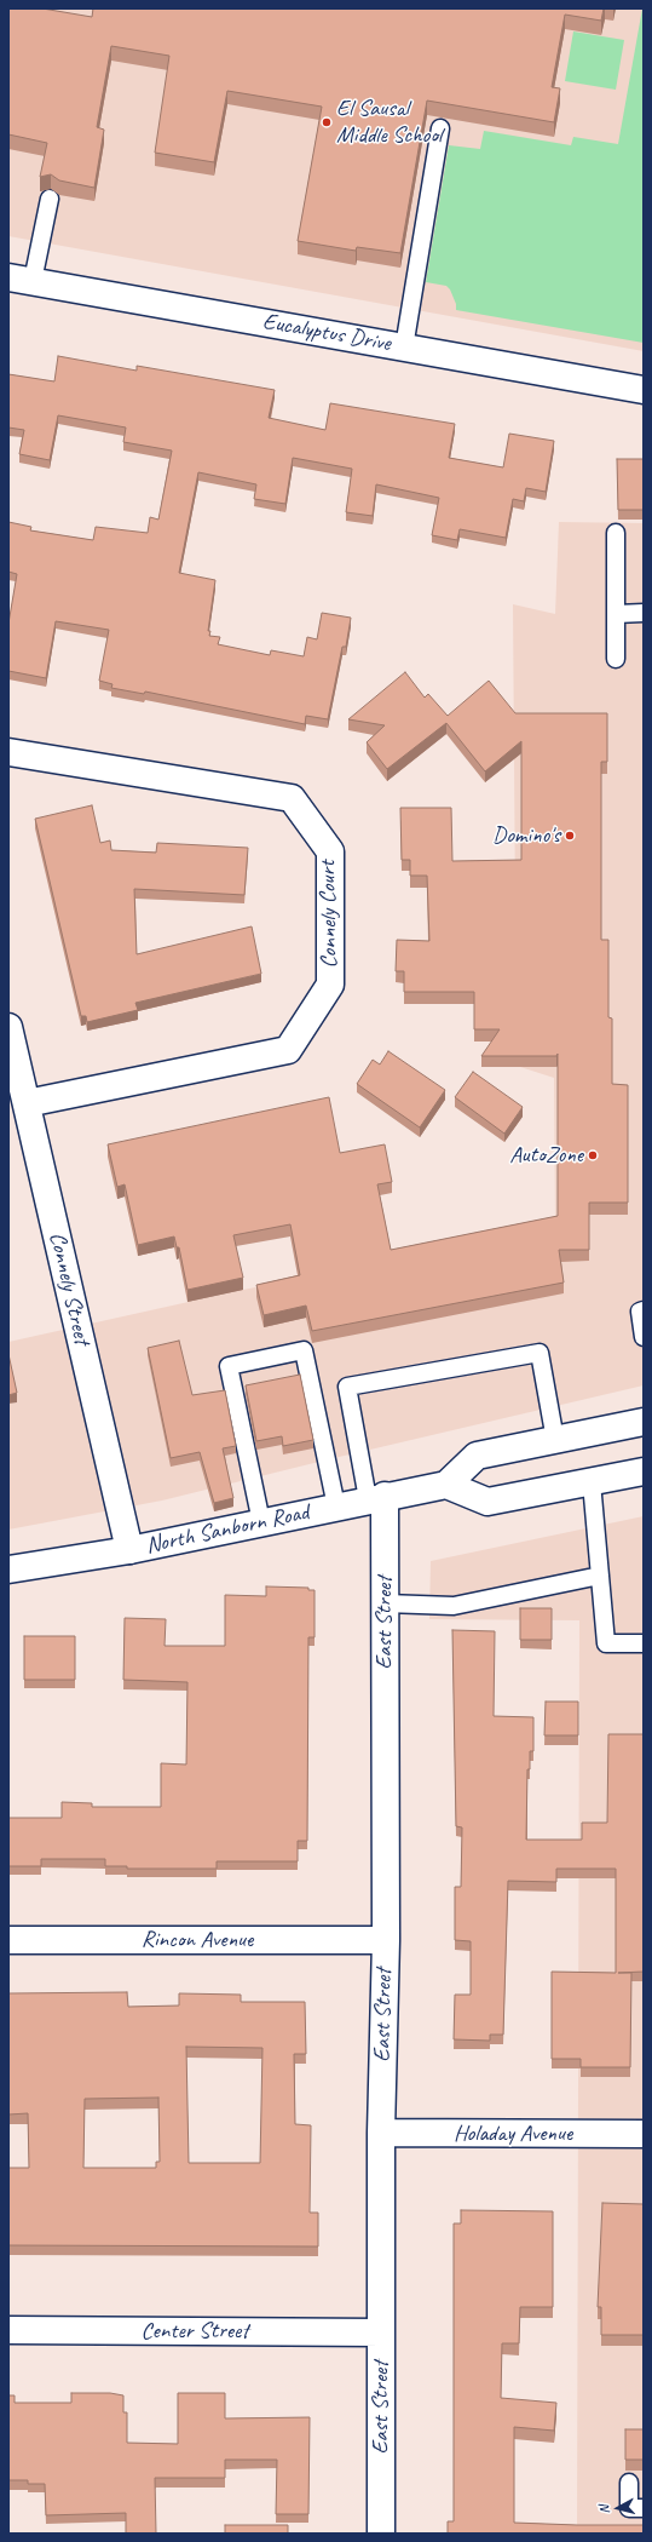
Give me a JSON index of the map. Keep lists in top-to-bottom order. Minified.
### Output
{"streets":{"street":["Eucalyptus Drive","Connely Court","Connely Street","North Sanborn Road","East Street","Rincon Avenue","Holaday Avenue","Center Street"]},"crossings":[["Connely Court","Connely Street"],["Connely Street","North Sanborn Road"],["North Sanborn Road","East Street"],["East Street","Rincon Avenue"],["East Street","Holaday Avenue"],["East Street","Center Street"]],"places":["El Sausal Middle School","Domino's","AutoZone"],"north":"left"}
